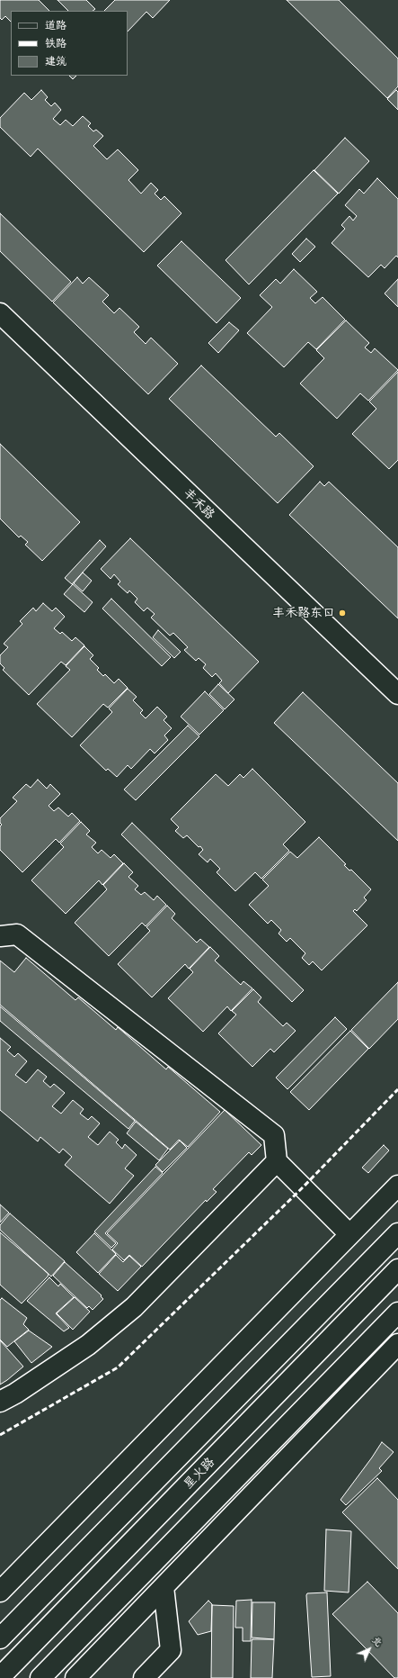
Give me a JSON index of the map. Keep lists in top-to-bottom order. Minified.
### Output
{"streets":{"street":["丰禾路","星火路"]},"places":["丰禾路东口"],"legend":["道路","铁路","建筑"],"north":"top right"}
